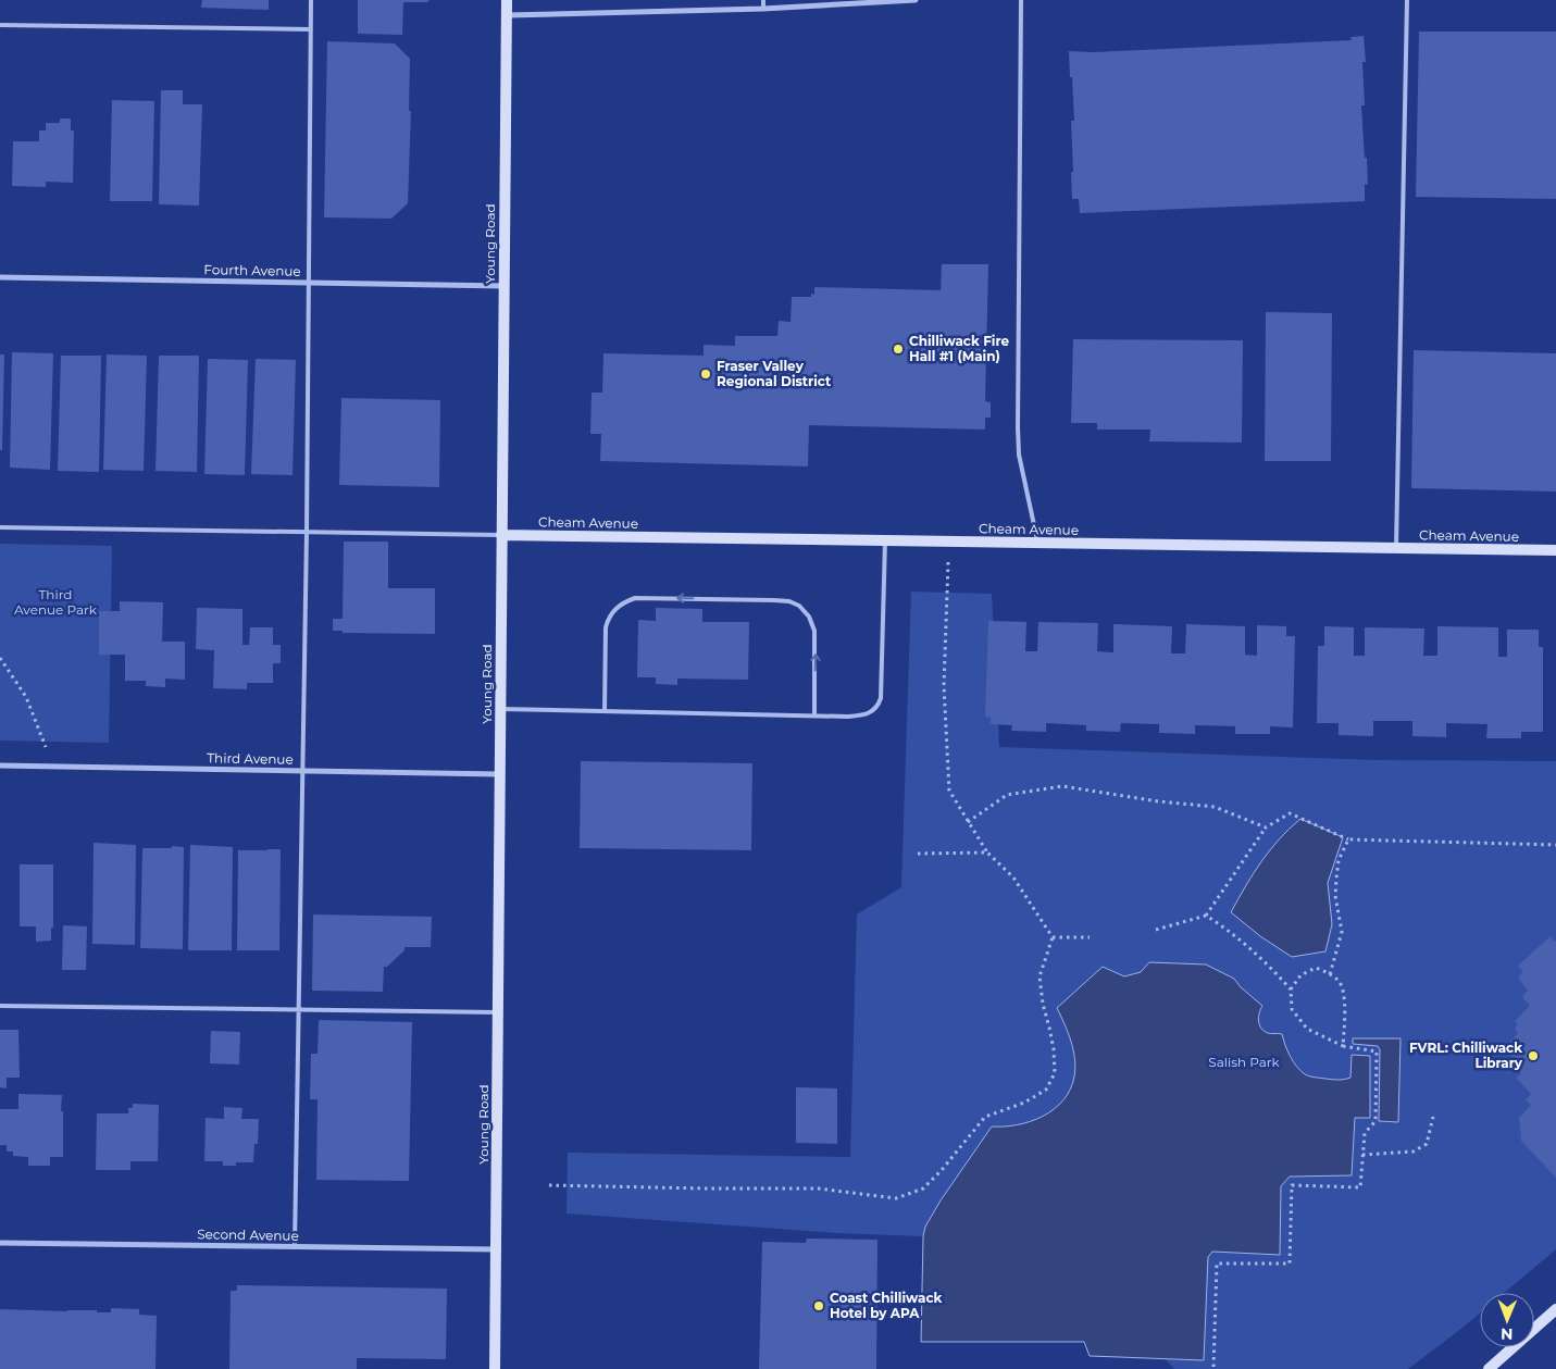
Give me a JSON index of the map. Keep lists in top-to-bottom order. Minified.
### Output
{"streets":{"main road":["Young Road","Cheam Avenue"],"street":["Fourth Avenue","Third Avenue","Second Avenue"]},"crossings":[["Young Road","Fourth Avenue"],["Young Road","Cheam Avenue"],["Young Road","Third Avenue"],["Young Road","Second Avenue"]],"parks":["Third Avenue Park","Salish Park"],"places":["Chilliwack Fire Hall #1 (Main)","Fraser Valley Regional District","FVRL: Chilliwack Library","Coast Chilliwack Hotel by APA"],"north":"bottom"}
